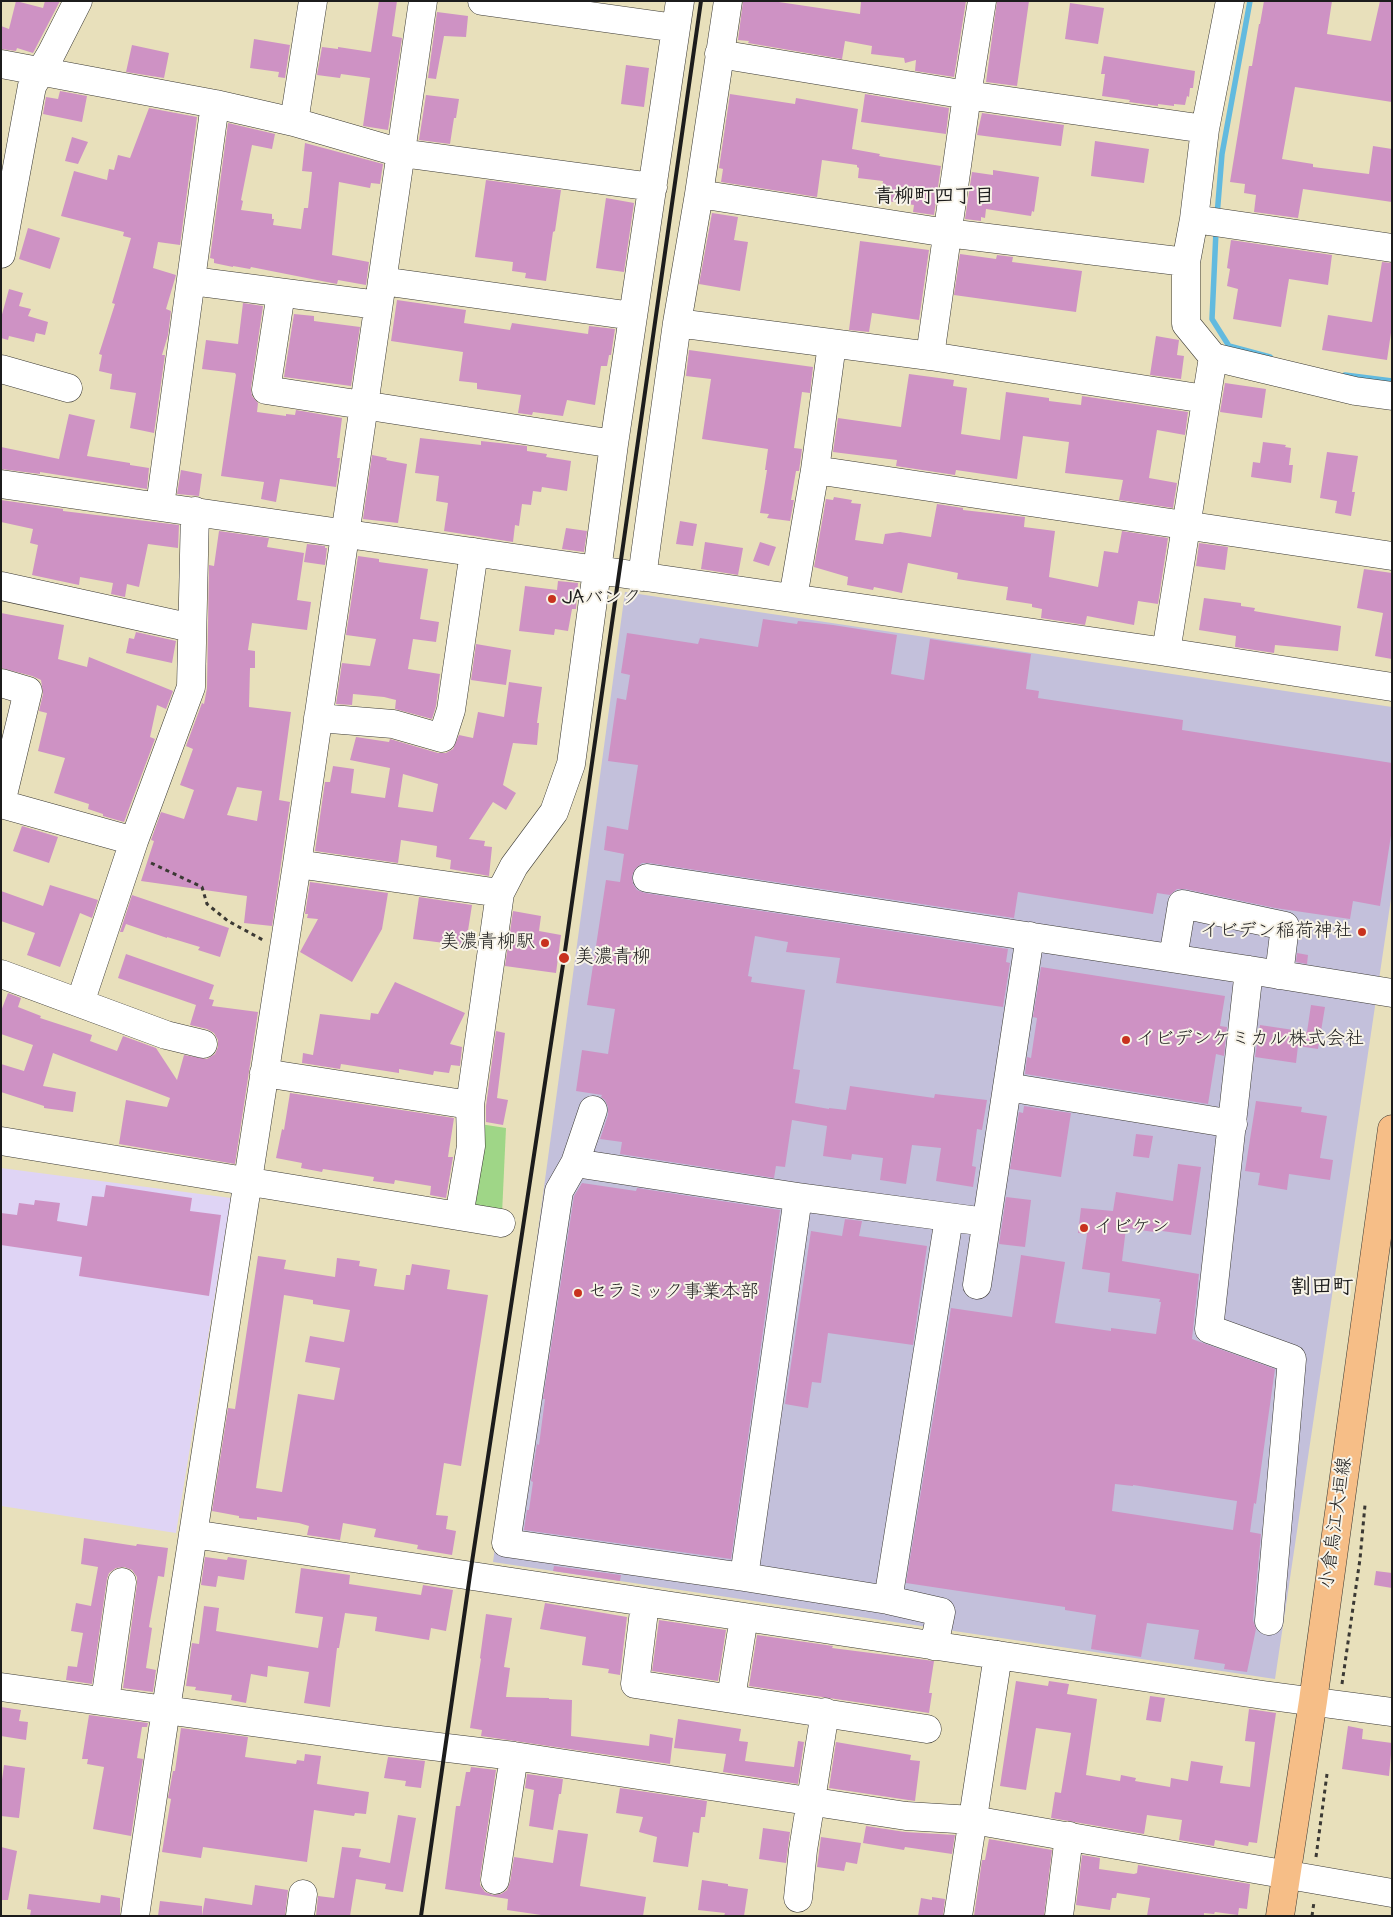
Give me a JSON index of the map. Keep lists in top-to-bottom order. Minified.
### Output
{"streets":{"main road":["小倉烏江大垣線"]},"districts":["青柳町四丁目","割田町"],"places":["JAバンク","イビデン稲荷神社","美濃青柳駅","美濃青柳","イビデンケミカル株式会社","イビケン","セラミック事業本部"]}
